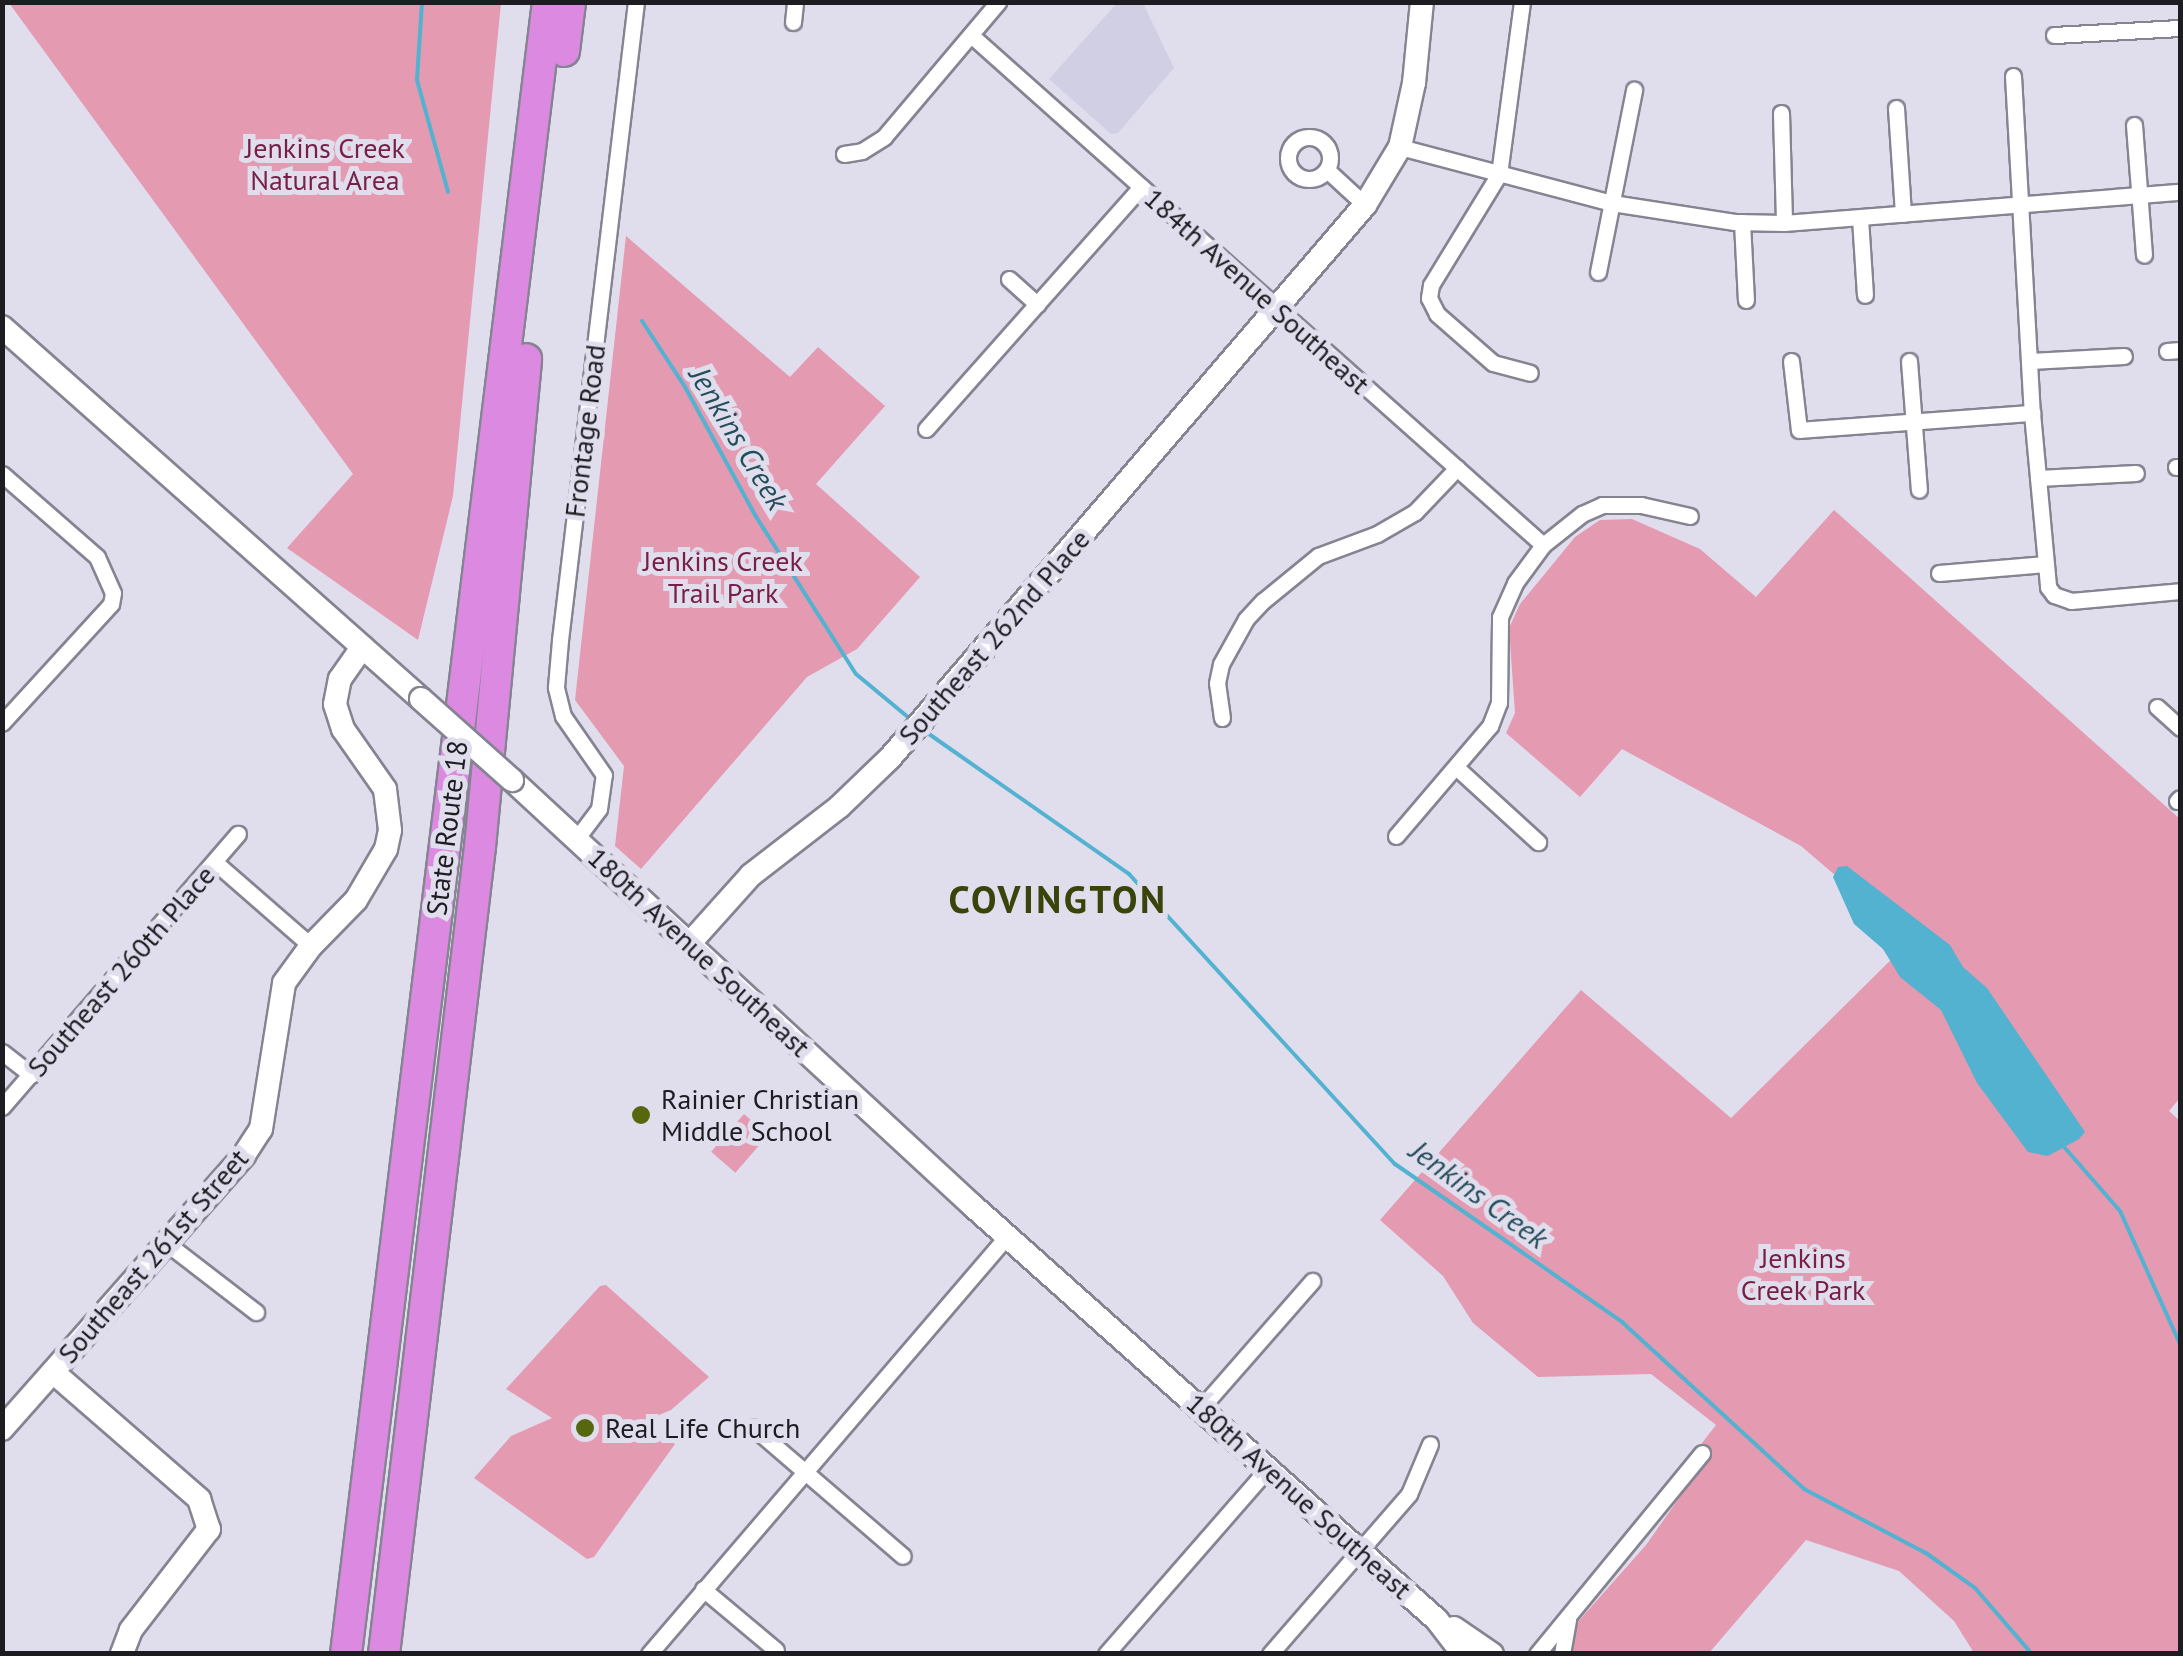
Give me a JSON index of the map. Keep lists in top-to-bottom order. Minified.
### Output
{"streets":{"highway":["State Route 18"],"street":["184th Avenue Southeast","Frontage Road","Southeast 262nd Place","180th Avenue Southeast","Southeast 260th Place","Southeast 261st Street"]},"crossings":[["184th Avenue Southeast","Southeast 262nd Place"],["Frontage Road","180th Avenue Southeast"],["Southeast 262nd Place","180th Avenue Southeast"],["180th Avenue Southeast","Southeast 261st Street"]],"districts":["COVINGTON"],"water":["Jenkins Creek"],"parks":["Jenkins Creek Natural Area","Jenkins Creek Trail Park","Jenkins Creek Park"],"places":["Rainier Christian Middle School","Real Life Church"]}
